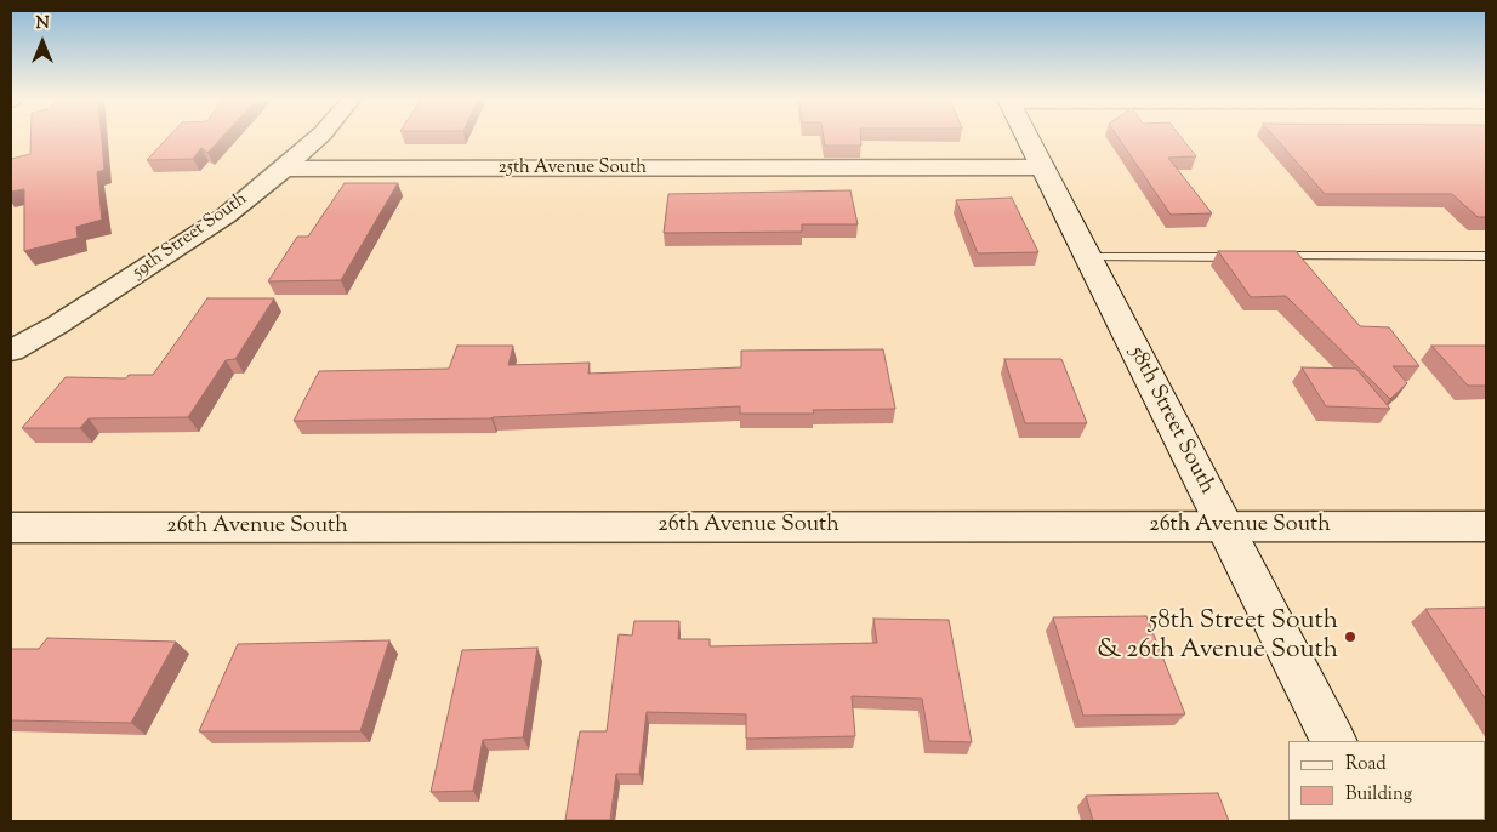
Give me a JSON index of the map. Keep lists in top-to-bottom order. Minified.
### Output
{"streets":{"street":["25th Avenue South","59th Street South","58th Street South","26th Avenue South"]},"crossings":[["25th Avenue South","59th Street South"],["25th Avenue South","58th Street South"],["58th Street South","26th Avenue South"]],"places":["58th Street South & 26th Avenue South"],"legend":["Road","Building"],"north":"top"}
